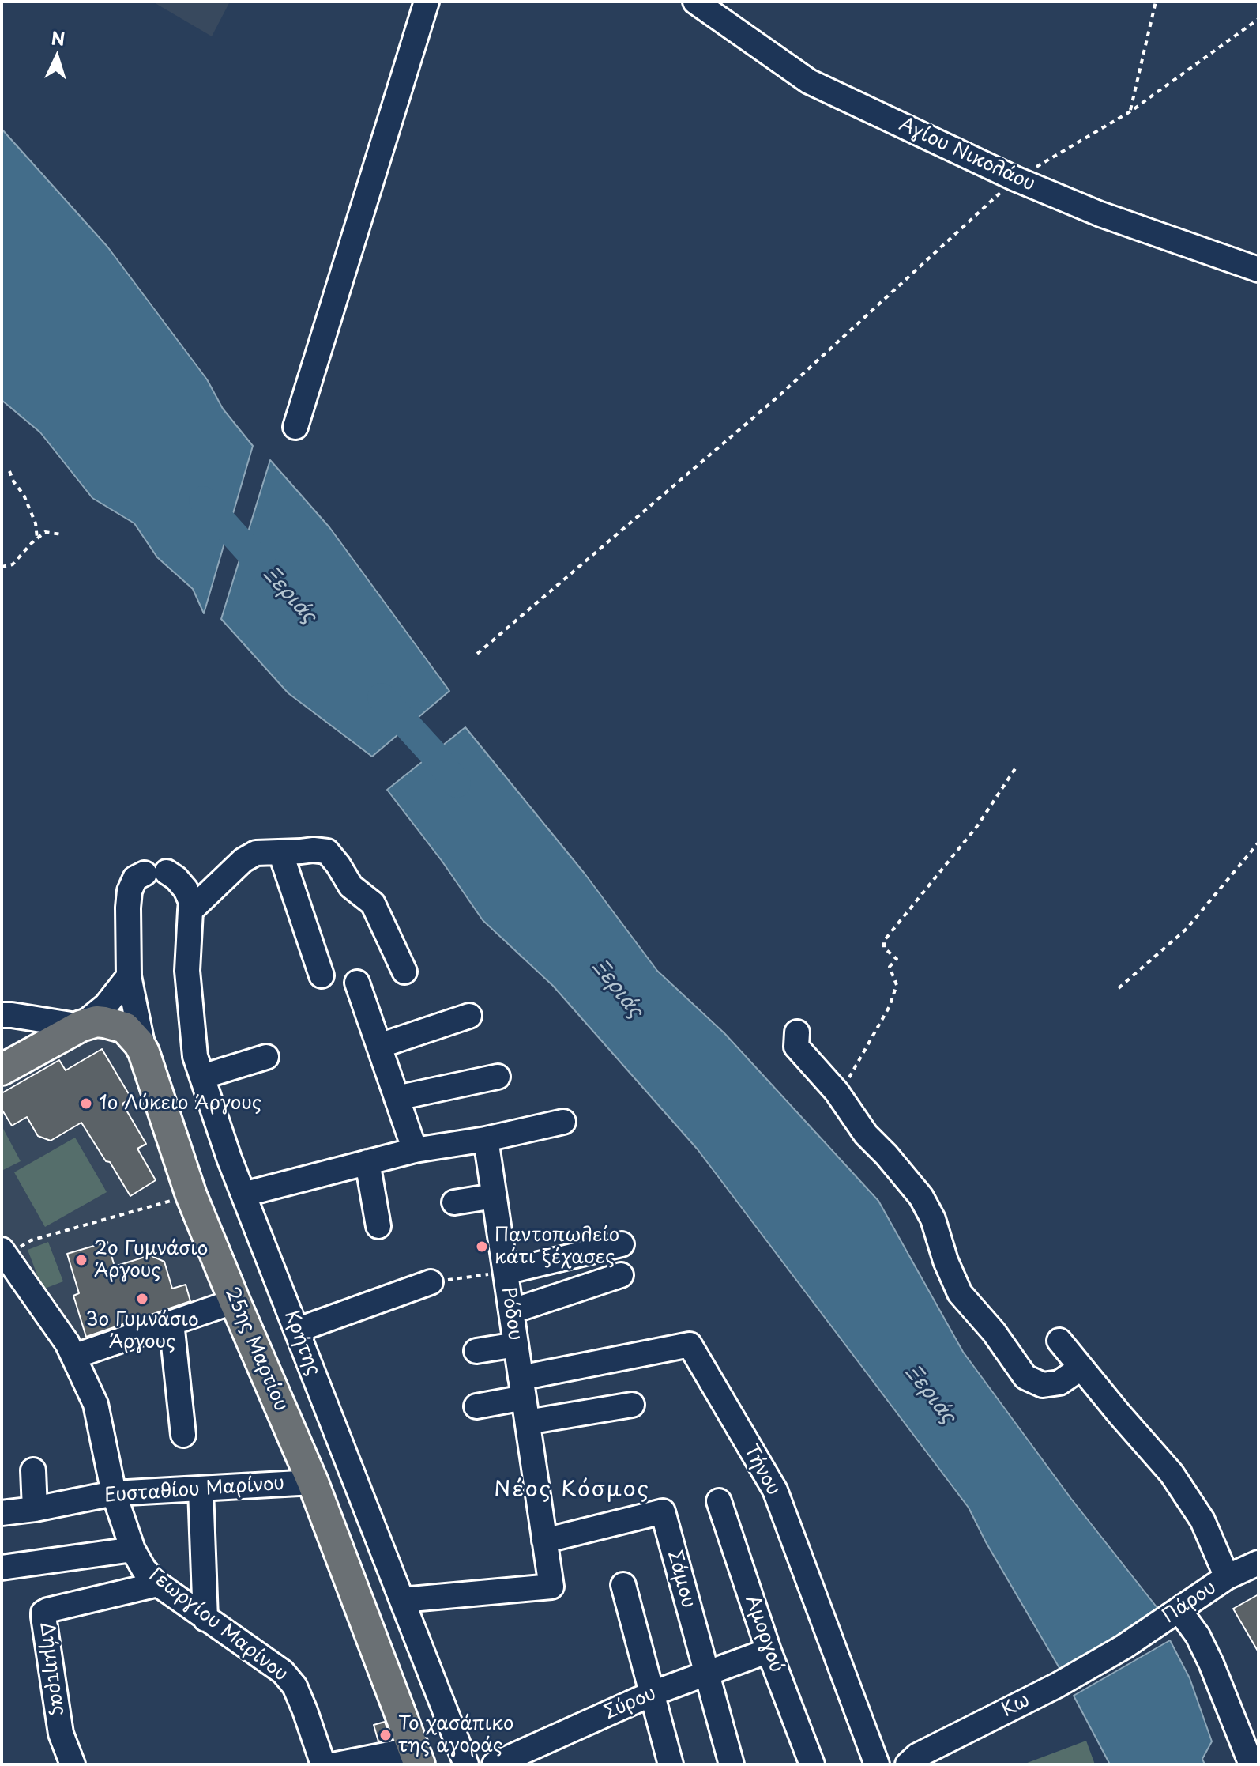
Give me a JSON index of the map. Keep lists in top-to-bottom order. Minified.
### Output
{"streets":{"main road":["25ης Μαρτίου"],"street":["Αγίου Νικολάου","Ρόδου","Κρήτης","Τήνου","Ευσταθίου Μαρίνου","Σάμου","Πάρου","Γεωργίου Μαρίνου","Αμοργού","Δήμητρας","Σύρου","Κω"]},"crossings":[["Ρόδου","Κρήτης"],["Ρόδου","Τήνου"],["Ρόδου","Σάμου"],["Κρήτης","25ης Μαρτίου"],["25ης Μαρτίου","Ευσταθίου Μαρίνου"],["Ευσταθίου Μαρίνου","Γεωργίου Μαρίνου"],["Σάμου","Σύρου"],["Πάρου","Κω"],["Γεωργίου Μαρίνου","Δήμητρας"],["Αμοργού","Σύρου"]],"districts":["Νέος Κόσμος"],"water":["Ξεριάς"],"places":["1ο Λύκειο Άργους","Παντοπωλείο κάτι ξέχασες","2ο Γυμνάσιο Άργους","3ο Γυμνάσιο Άργους","Το χασάπικο της αγοράς"],"north":"top"}
